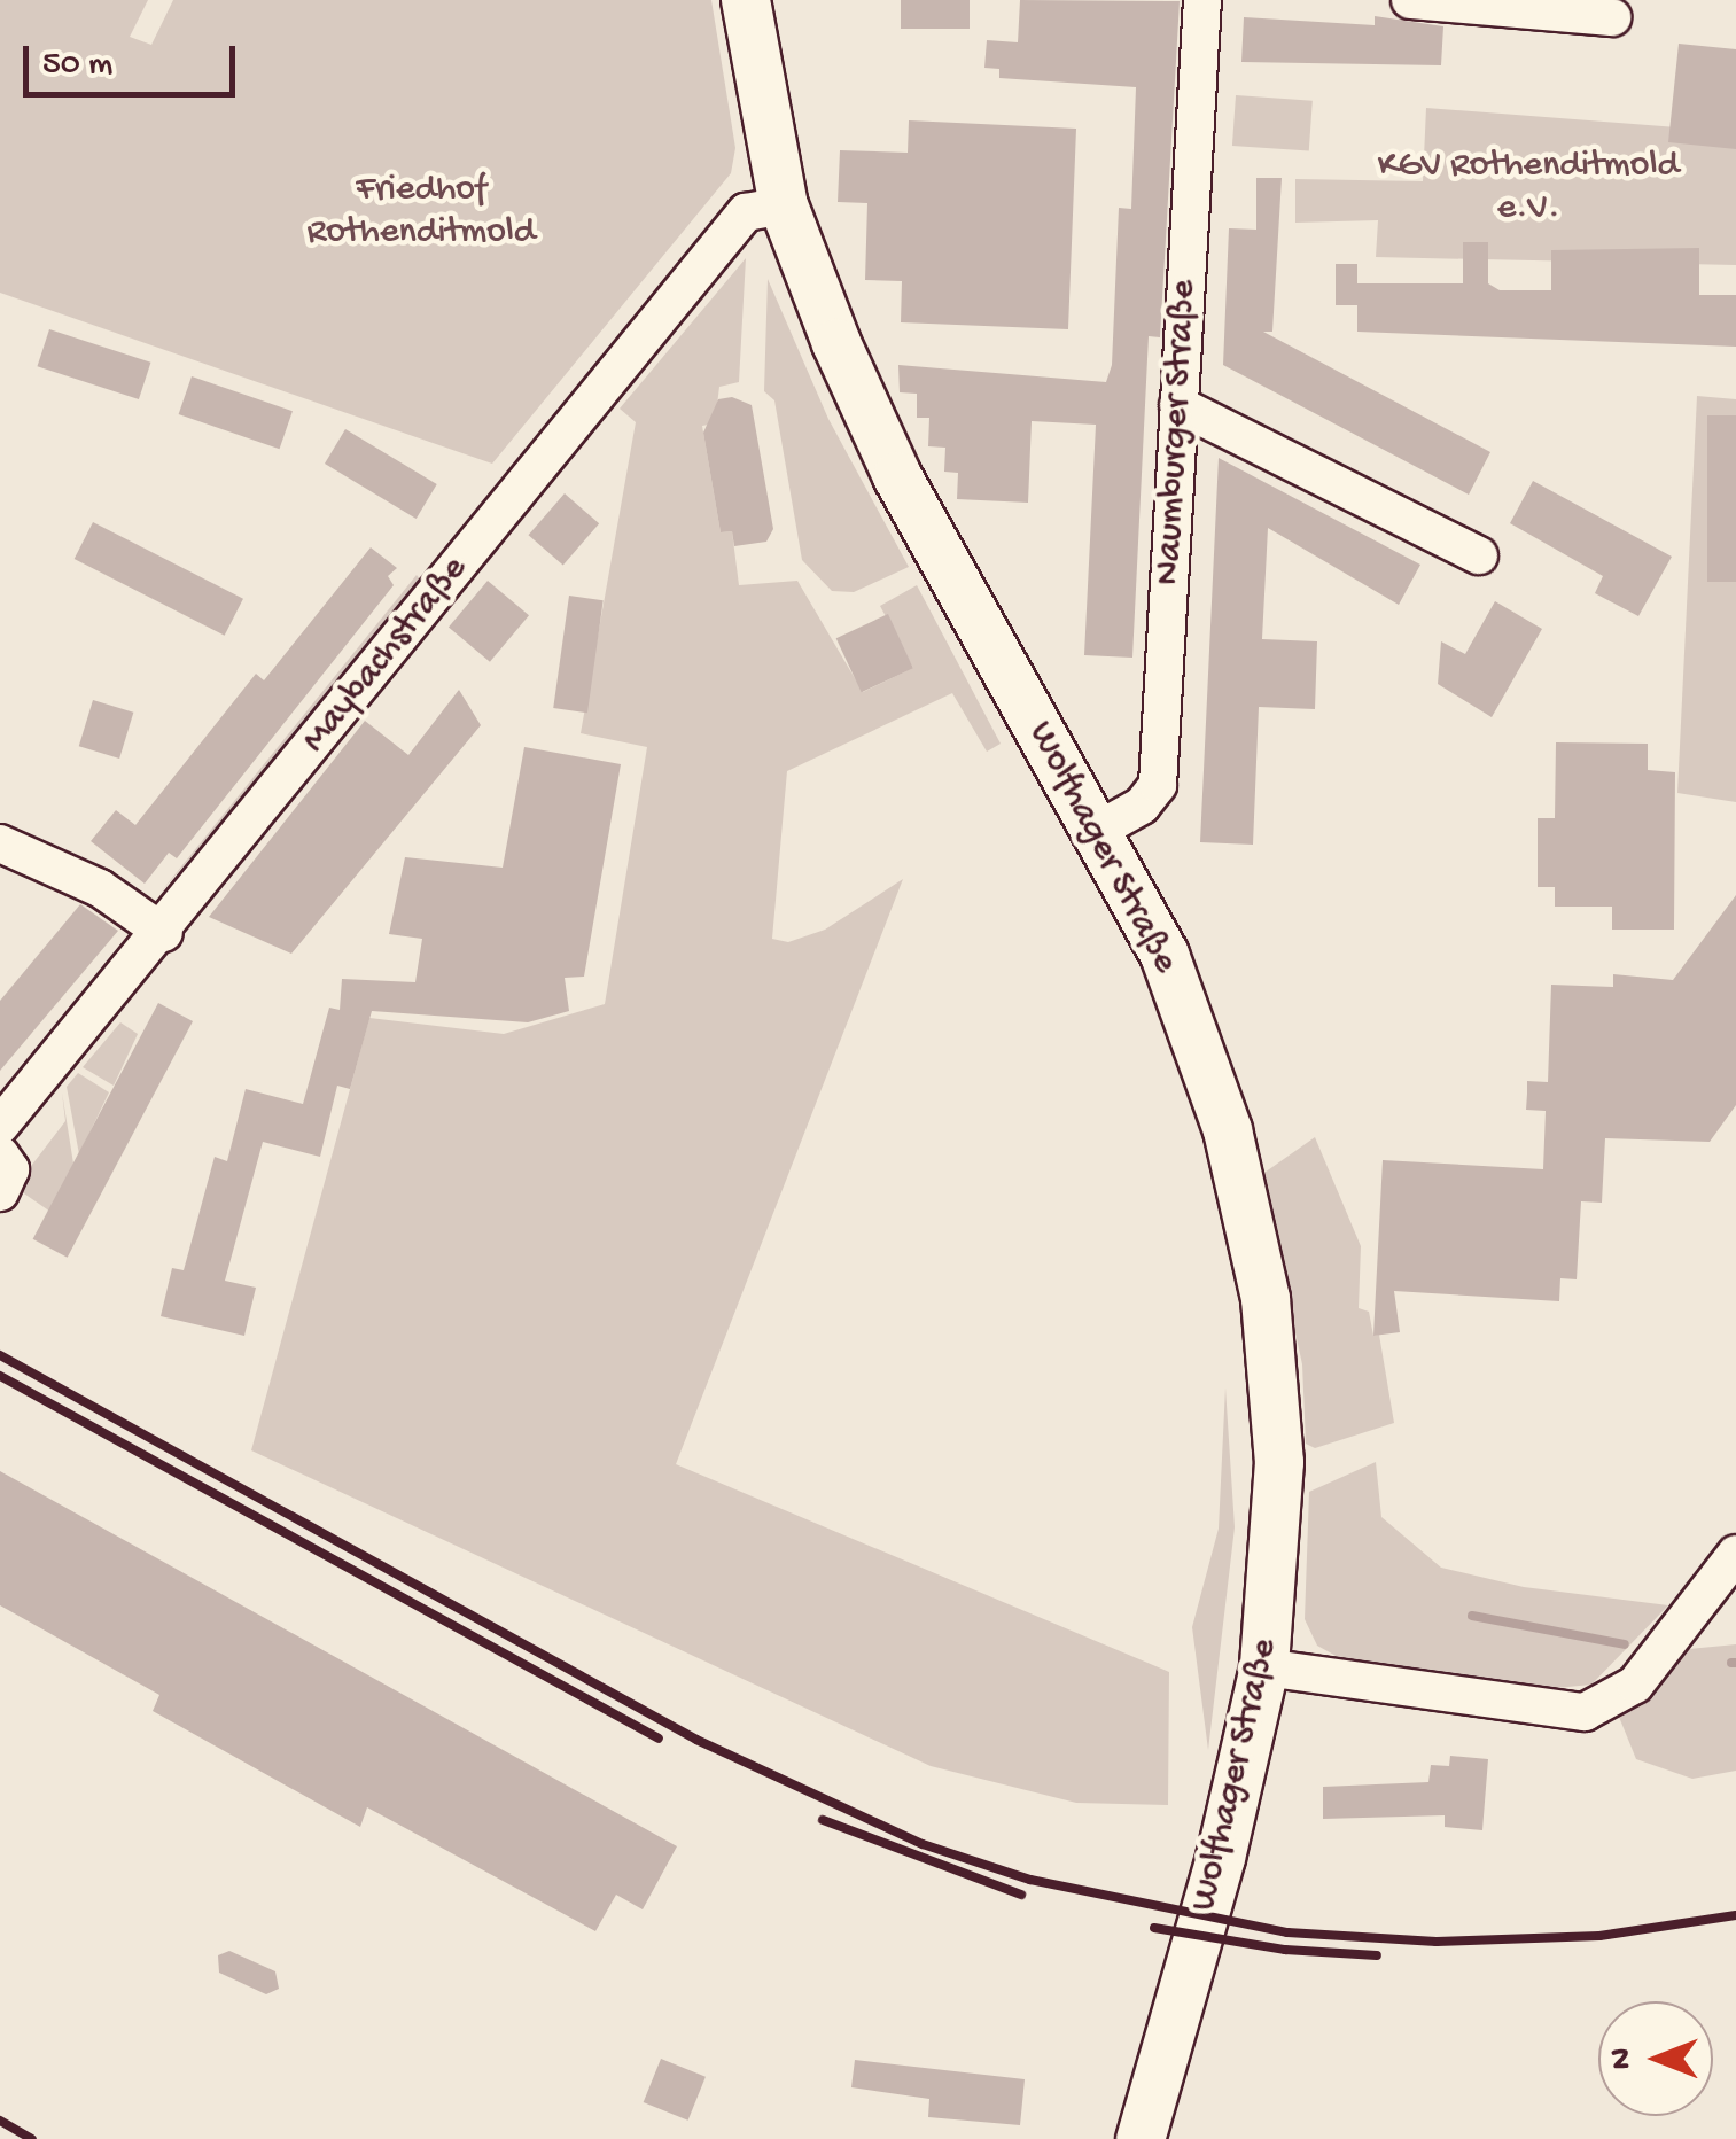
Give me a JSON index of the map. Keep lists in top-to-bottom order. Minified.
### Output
{"streets":{"main road":["Wolfhager Straße"],"street":["Naumburger Straße","Maybachstraße"]},"crossings":[["Naumburger Straße","Wolfhager Straße"],["Maybachstraße","Wolfhager Straße"]],"parks":["KGV Rothenditmold e.V.","Friedhof Rothenditmold"],"scale_bar":"50 m","north":"left"}
